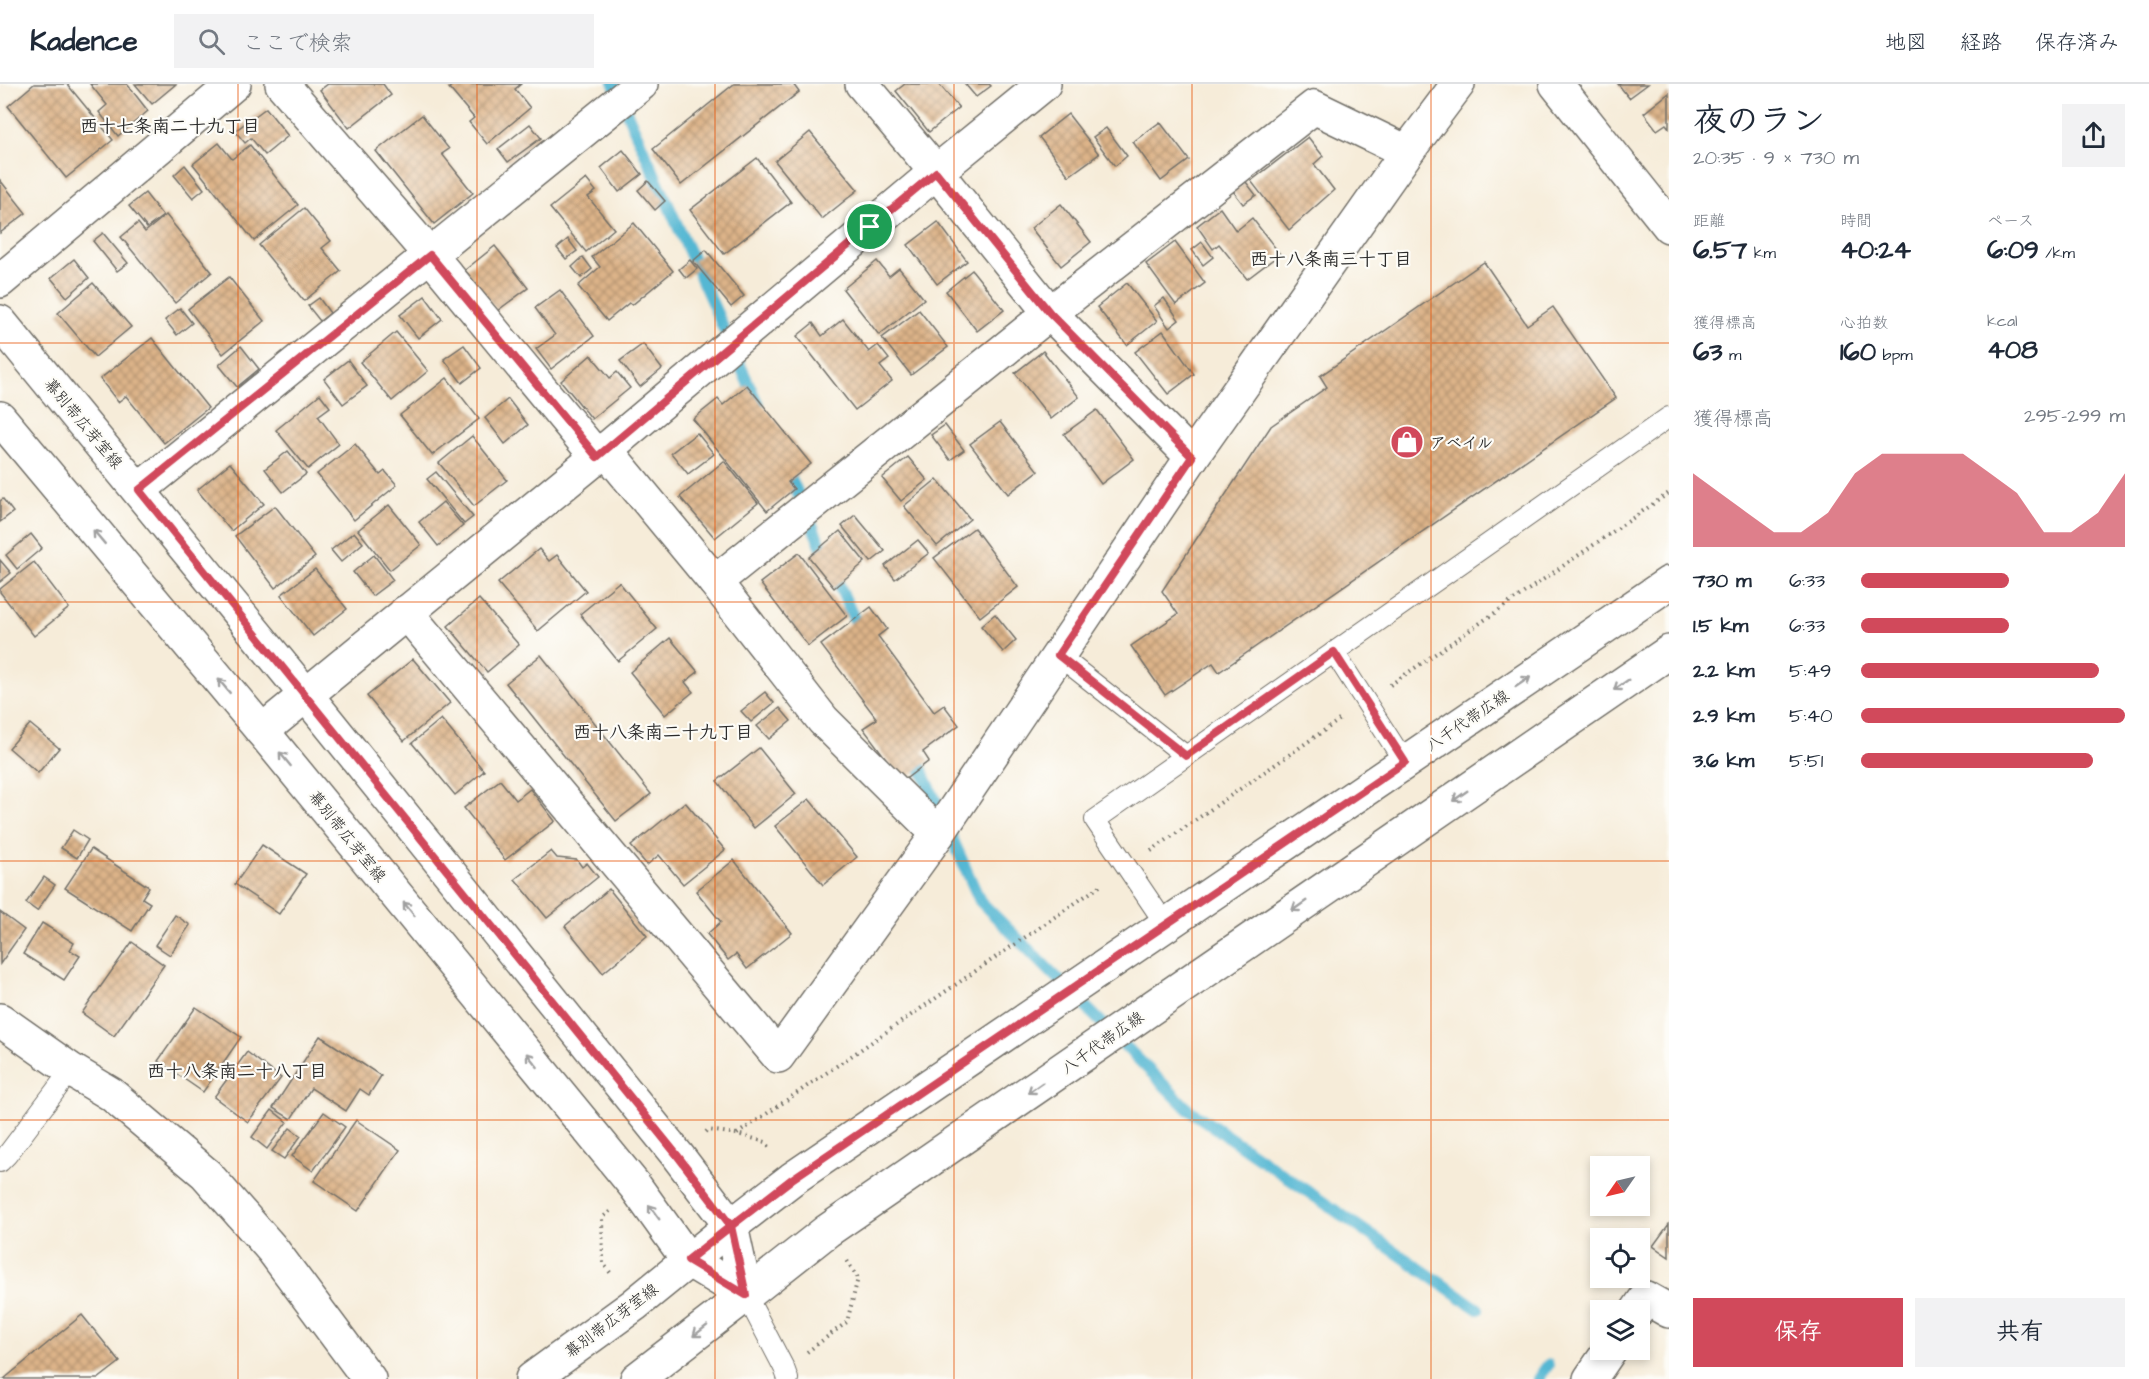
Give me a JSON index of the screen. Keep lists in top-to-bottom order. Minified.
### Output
{"streets":{"street":["幕別帯広芽室線","八千代帯広線"]},"crossings":[["幕別帯広芽室線","八千代帯広線"]],"districts":["西十七条南二十九丁目","西十八条南三十丁目","西十八条南二十九丁目","西十八条南二十八丁目"],"places":{"shop":["アベイル"]},"north":"bottom left","page":{"header":"Kadence","search":"ここで検索","nav":["地図","経路","保存済み"],"heading":["夜のラン","20:35 · 9 × 730 m"],"stats":[["距離","6.57 km"],["時間","40:24"],["ペース","6:09 /km"],["獲得標高","63 m"],["心拍数","160 bpm"],["kcal","408"]],"chart":["獲得標高","295–299 m"],"list":[{"name":"730 m","note":"6:33"},{"name":"1.5 km","note":"6:33"},{"name":"2.2 km","note":"5:49"},{"name":"2.9 km","note":"5:40"},{"name":"3.6 km","note":"5:51"}],"buttons":["保存","共有"]}}
